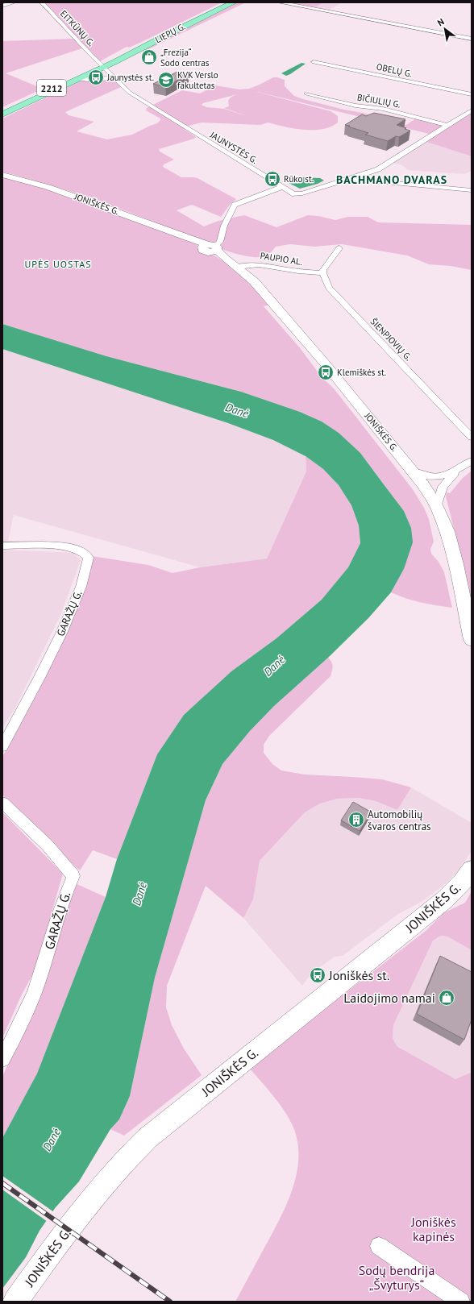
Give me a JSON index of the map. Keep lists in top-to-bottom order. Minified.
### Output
{"streets":{"main road":["LIEPŲ G.","2212","JONIŠKĖS G."],"street":["EITKŪNŲ G.","OBELŲ G.","BIČIULIŲ G.","JAUNYSTĖS G.","PAUPIO AL.","ŠIENPJOVIŲ G.","GARAŽŲ G."]},"crossings":[["EITKŪNŲ G.","LIEPŲ G."],["EITKŪNŲ G.","JAUNYSTĖS G."],["LIEPŲ G.","JAUNYSTĖS G."],["BIČIULIŲ G.","JAUNYSTĖS G."],["JONIŠKĖS G.","PAUPIO AL."],["PAUPIO AL.","ŠIENPJOVIŲ G."]],"districts":["BACHMANO DVARAS","UPĖS UOSTAS"],"water":["Danė"],"parks":["Joniškės kapinės","Sodų bendrija „Švyturys“"],"places":{"shop":["„Frezija“ Sodo centras","Laidojimo namai"],"bus stop":["Jaunystės st.","Rūko st.","Klemiškės st.","Joniškės st."],"school or university":["KVK Verslo fakultetas"],"building":["Automobilių švaros centras"]},"north":"top left"}
